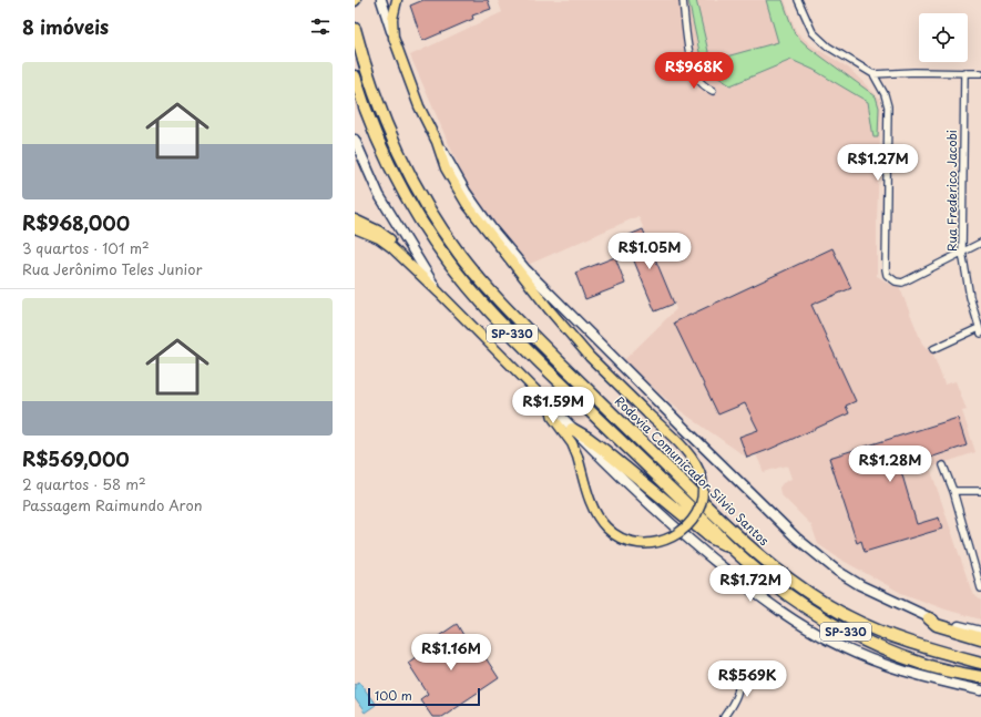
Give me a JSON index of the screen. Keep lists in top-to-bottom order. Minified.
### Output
{"streets":{"highway":["SP-330","Rodovia Comunicador Silvio Santos"],"street":["Rua Frederico Jacobi"]},"scale_bar":"100 m","page":{"heading":"8 imóveis","price":["R$968K","R$1.27M","R$1.05M","R$1.59M","R$1.28M","R$1.72M","R$1.16M","R$569K"],"list":[{"name":"R$968,000","note":"3 quartos · 101 m² · Rua Jerônimo Teles Junior"},{"name":"R$569,000","note":"2 quartos · 58 m² · Passagem Raimundo Aron"}],"scale":"100 m"}}
